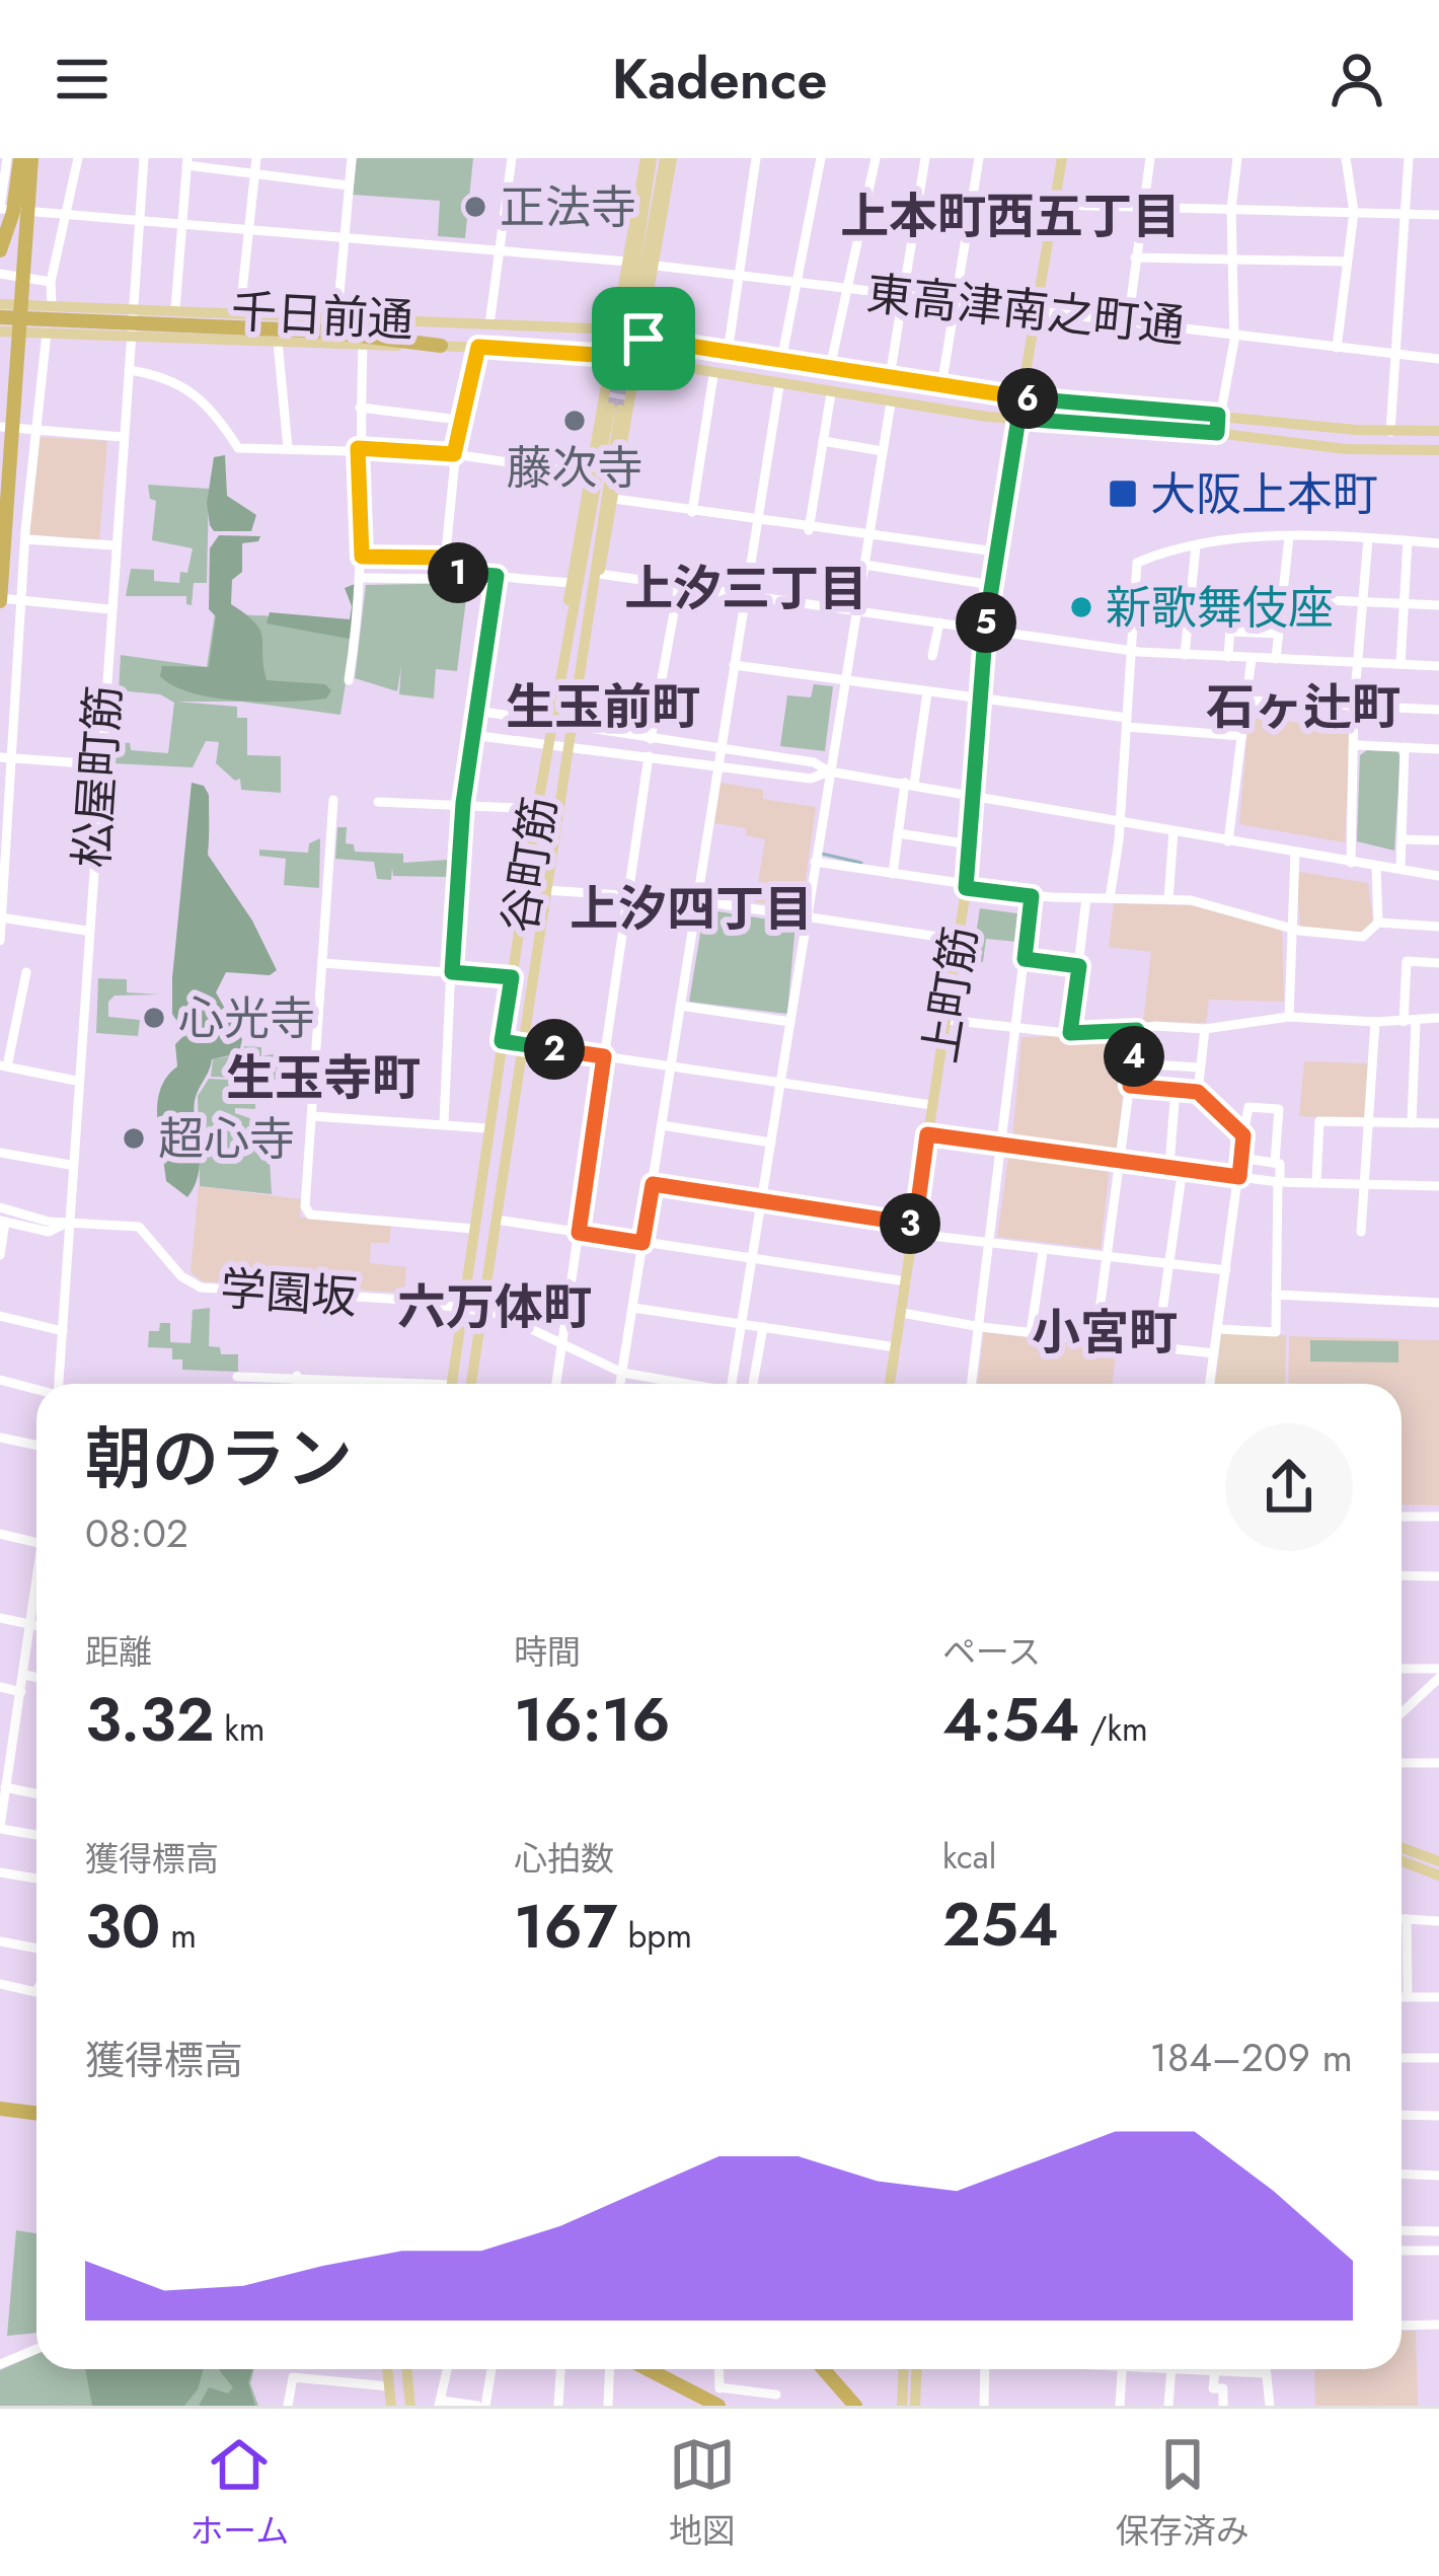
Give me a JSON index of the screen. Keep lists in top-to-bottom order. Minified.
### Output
{"streets":{"main road":["千日前通","谷町筋","上町筋"],"street":["東高津南之町通","松屋町筋","学園坂"]},"crossings":[["東高津南之町通","上町筋"],["千日前通","松屋町筋"],["千日前通","上町筋"],["松屋町筋","学園坂"],["谷町筋","学園坂"]],"districts":["上本町西五丁目","上汐三丁目","生玉前町","石ヶ辻町","上汐四丁目","生玉寺町","六万体町","小宮町"],"places":{"other":["正法寺","藤次寺","新歌舞伎座","心光寺","超心寺"],"transit":["大阪上本町"]},"page":{"header":"Kadence","pins":["6","1","5","2","4","3"],"heading":["朝のラン","08:02"],"stats":[["距離","3.32 km"],["時間","16:16"],["ペース","4:54 /km"],["獲得標高","30 m"],["心拍数","167 bpm"],["kcal","254"]],"chart":["獲得標高","184–209 m"],"tabs":["ホーム","地図","保存済み"]}}
